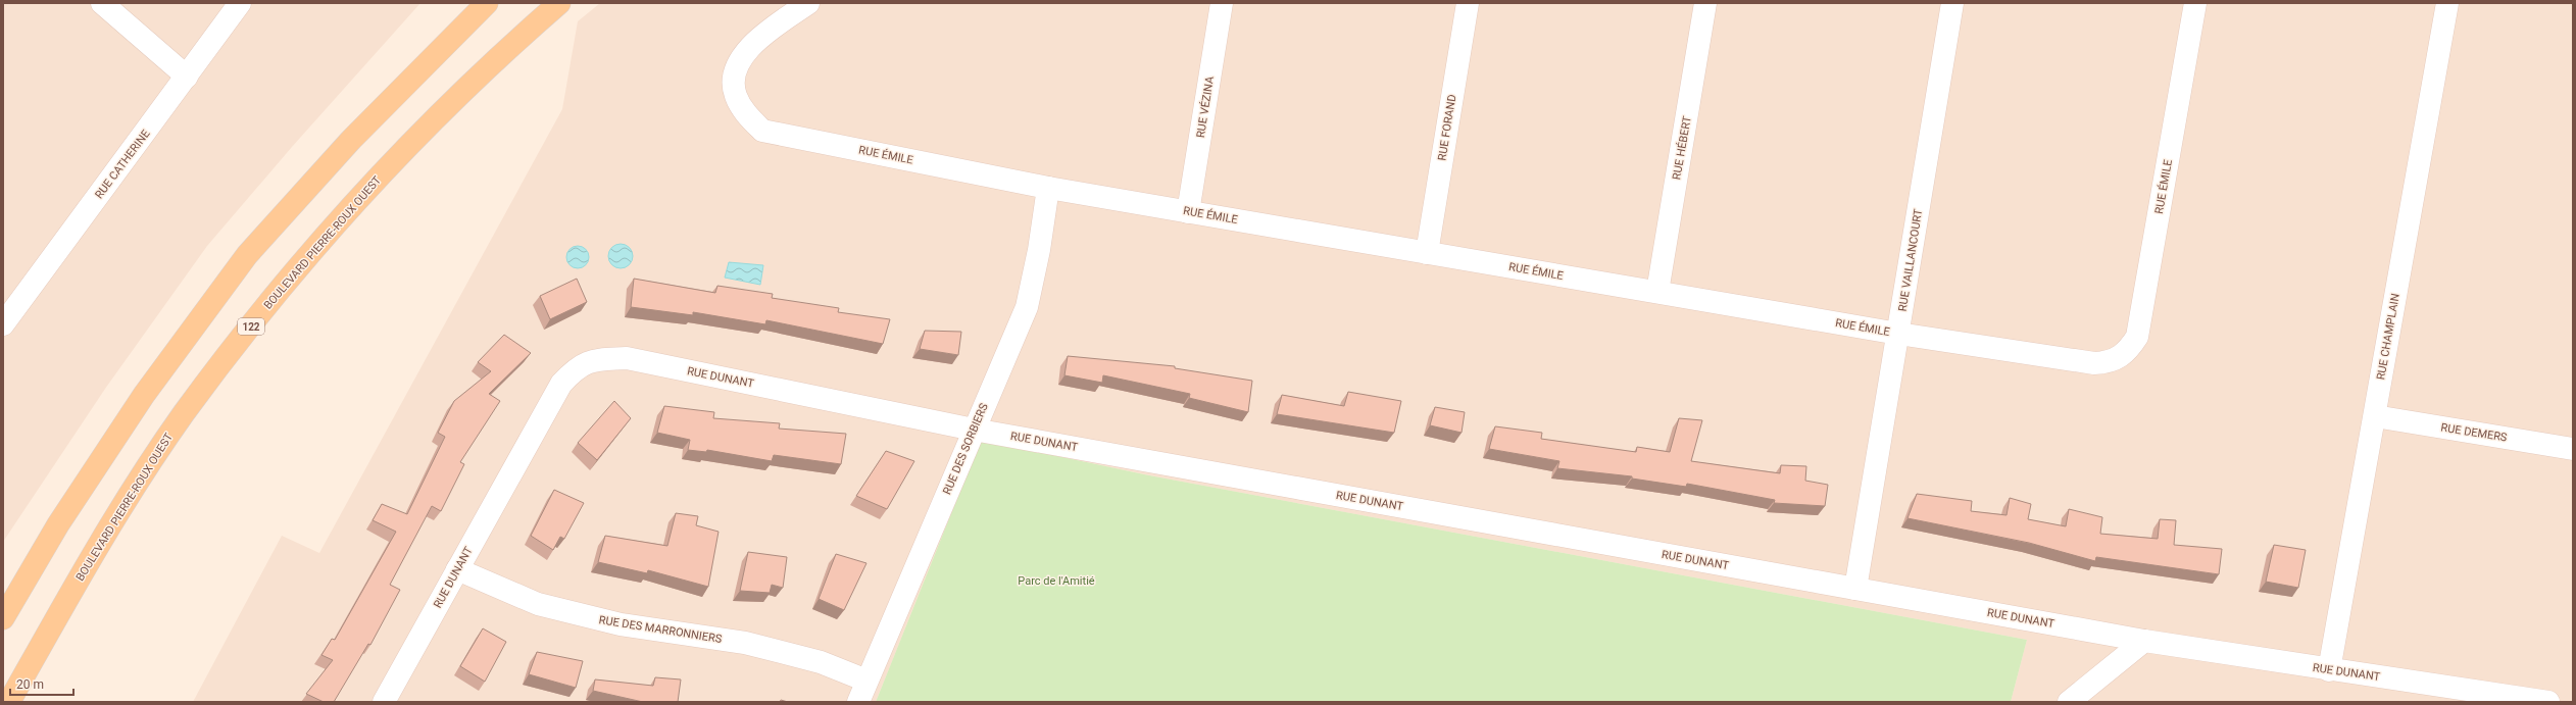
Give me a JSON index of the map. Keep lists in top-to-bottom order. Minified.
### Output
{"streets":{"main road":["BOULEVARD PIERRE-ROUX OUEST","122"],"street":["RUE VÉZINA","RUE FORAND","RUE HÉBERT","RUE ÉMILE","RUE CATHERINE","RUE VAILLANCOURT","RUE CHAMPLAIN","RUE DUNANT","RUE DEMERS","RUE DES SORBIERS","RUE DES MARRONNIERS"]},"crossings":[["RUE VÉZINA","RUE ÉMILE"],["RUE FORAND","RUE ÉMILE"],["RUE HÉBERT","RUE ÉMILE"],["RUE ÉMILE","RUE VAILLANCOURT"],["RUE ÉMILE","RUE DES SORBIERS"],["RUE VAILLANCOURT","RUE DUNANT"],["RUE CHAMPLAIN","RUE DUNANT"],["RUE CHAMPLAIN","RUE DEMERS"],["RUE DUNANT","RUE DES SORBIERS"],["RUE DUNANT","RUE DES MARRONNIERS"],["RUE DES SORBIERS","RUE DES MARRONNIERS"]],"parks":["Parc de l'Amitié"],"scale_bar":"20 m"}
